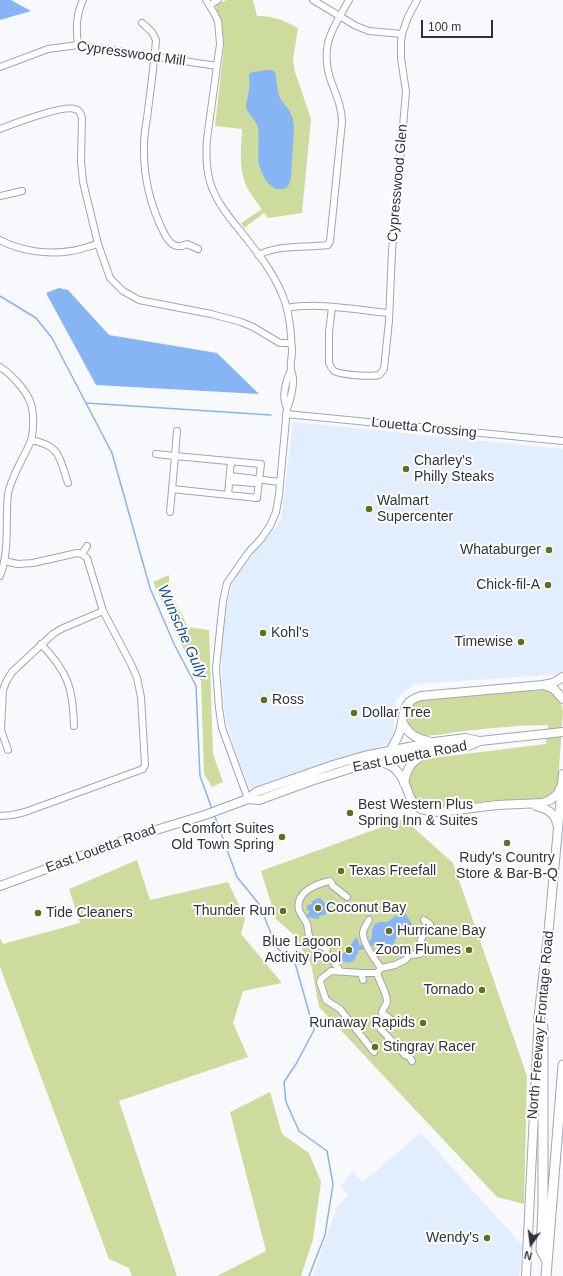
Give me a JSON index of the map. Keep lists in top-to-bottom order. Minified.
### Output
{"streets":{"main road":["East Louetta Road","North Freeway Frontage Road"],"street":["Cypresswood Mill","Cypresswood Glen","Louetta Crossing"]},"water":["Wunsche Gully"],"places":["Charley's Philly Steaks","Walmart Supercenter","Whataburger","Chick-fil-A","Kohl's","Timewise","Ross","Dollar Tree","Best Western Plus Spring Inn & Suites","Comfort Suites Old Town Spring","Rudy's Country Store & Bar-B-Q","Texas Freefall","Coconut Bay","Thunder Run","Tide Cleaners","Hurricane Bay","Blue Lagoon Activity Pool","Zoom Flumes","Tornado","Runaway Rapids","Stingray Racer","Wendy's"],"scale_bar":"100 m","north":"bottom"}
